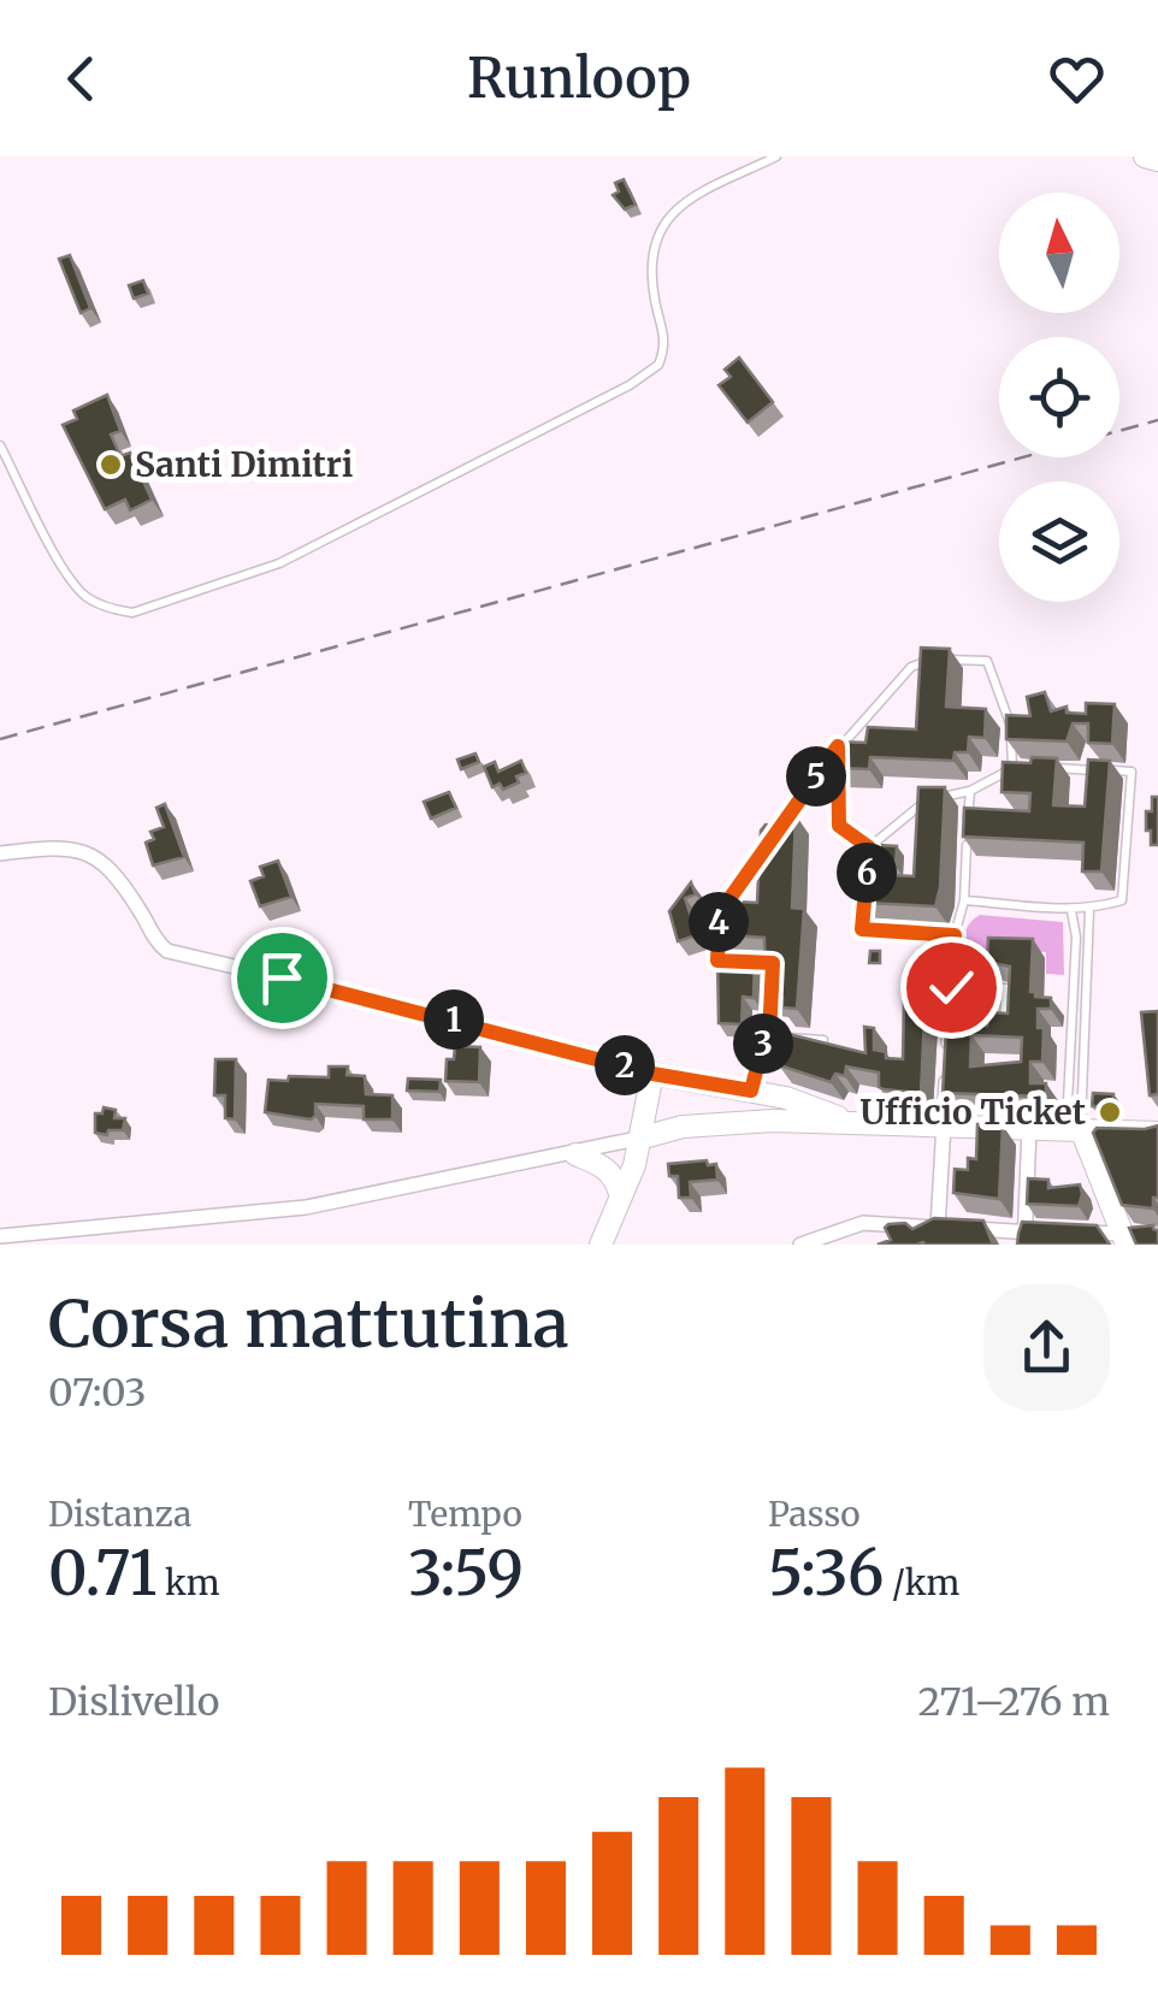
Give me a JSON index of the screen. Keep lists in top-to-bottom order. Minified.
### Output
{"places":["Santi Dimitri","Ufficio Ticket"],"north":"top","page":{"header":"Runloop","pins":["5","6","4","1","3","2"],"heading":["Corsa mattutina","07:03"],"stats":[["Distanza","0.71 km"],["Tempo","3:59"],["Passo","5:36 /km"]],"chart":["Dislivello","271–276 m"]}}
